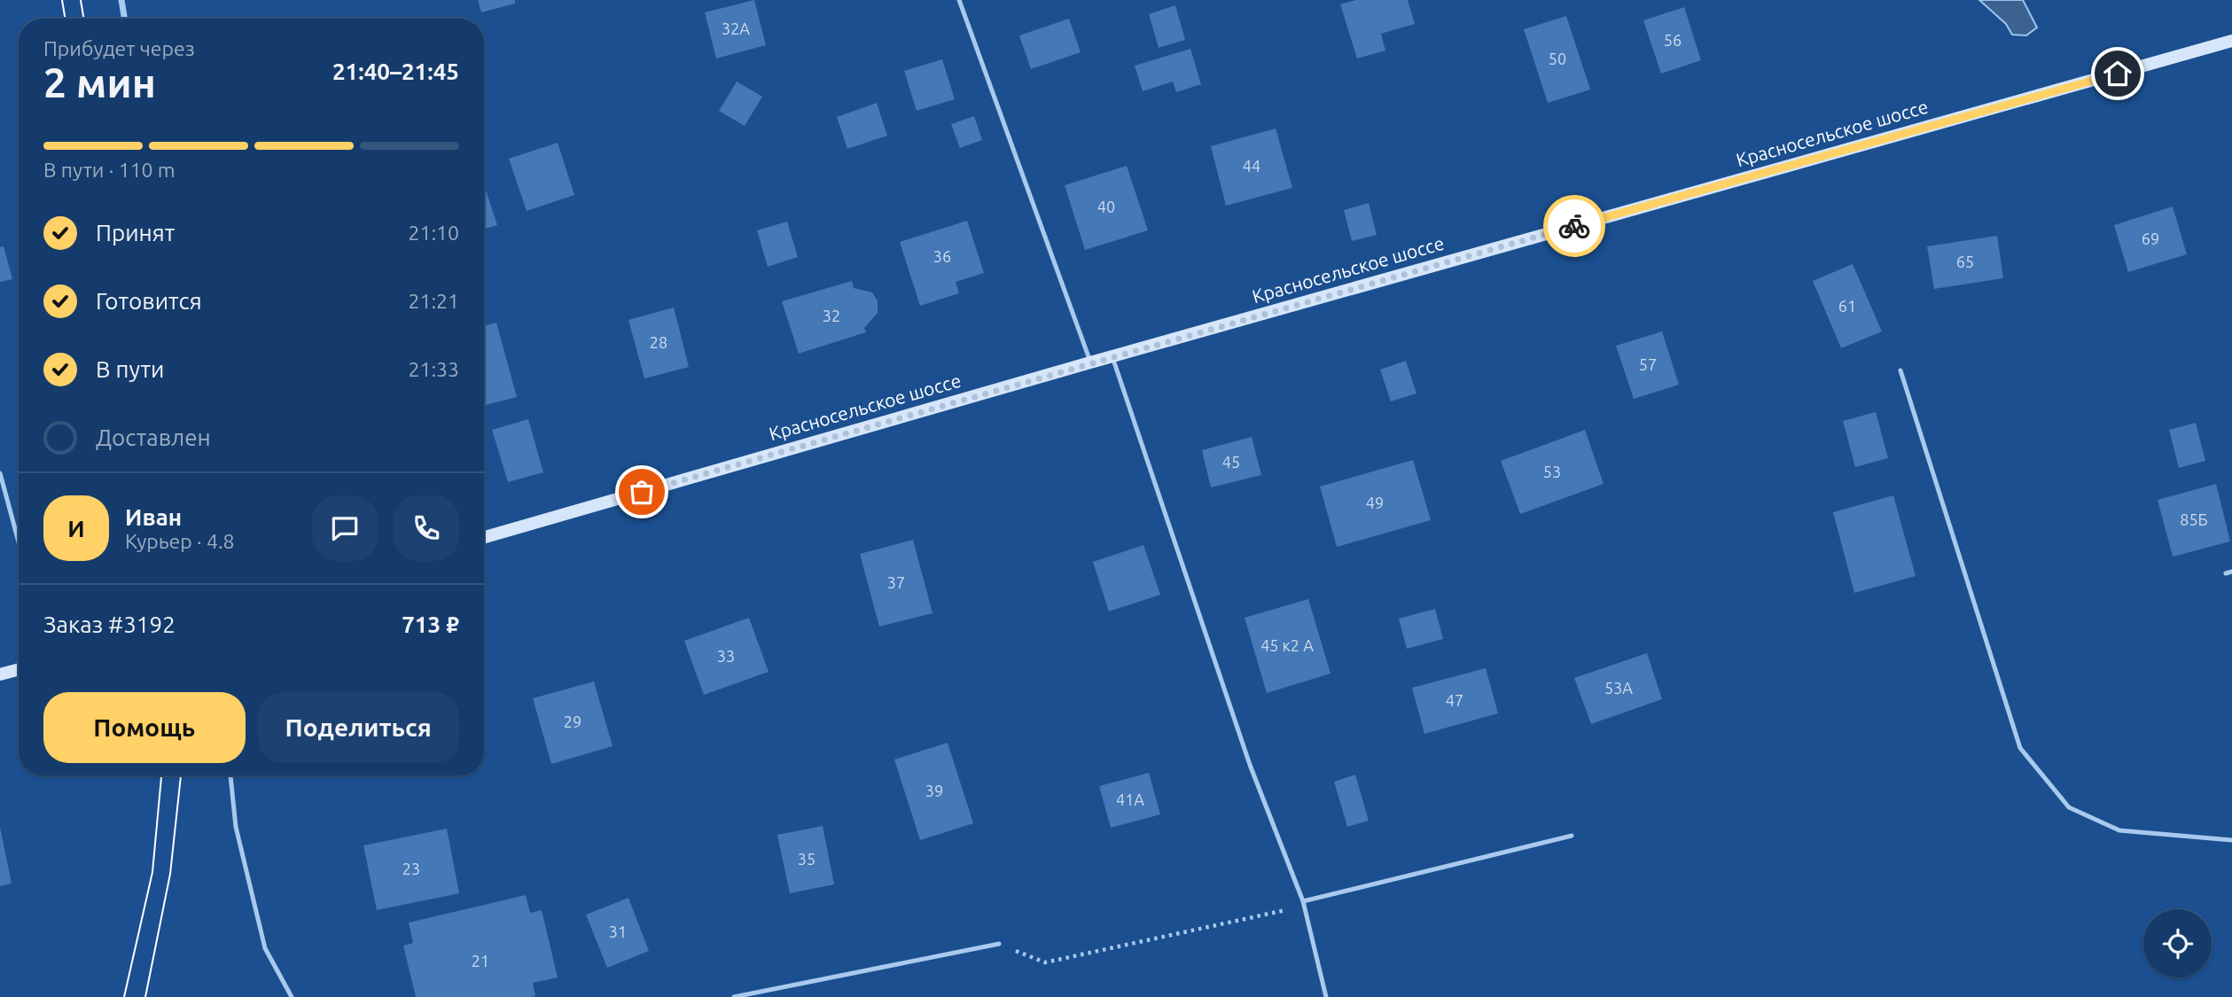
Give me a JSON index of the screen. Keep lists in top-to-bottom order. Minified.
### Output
{"streets":{"main road":["Красносельское шоссе"]},"house_numbers":["32А","56","50","44","40","69","36","65","61","32","28","57","45","53","49","85Б","37","45 к2 А","33","53А","47","29","39","41А","35","23","31","21"],"page":{"heading":["2 мин","Прибудет через","21:40–21:45"],"panel":["Иван","Курьер · 4.8","Заказ #3192","713 ₽"],"bar":"В пути · 110 m","list":[["Принят","21:10"],["Готовится","21:21"],["В пути","21:33"],"Доставлен"],"round":"И","buttons":["Помощь","Поделиться"]}}
